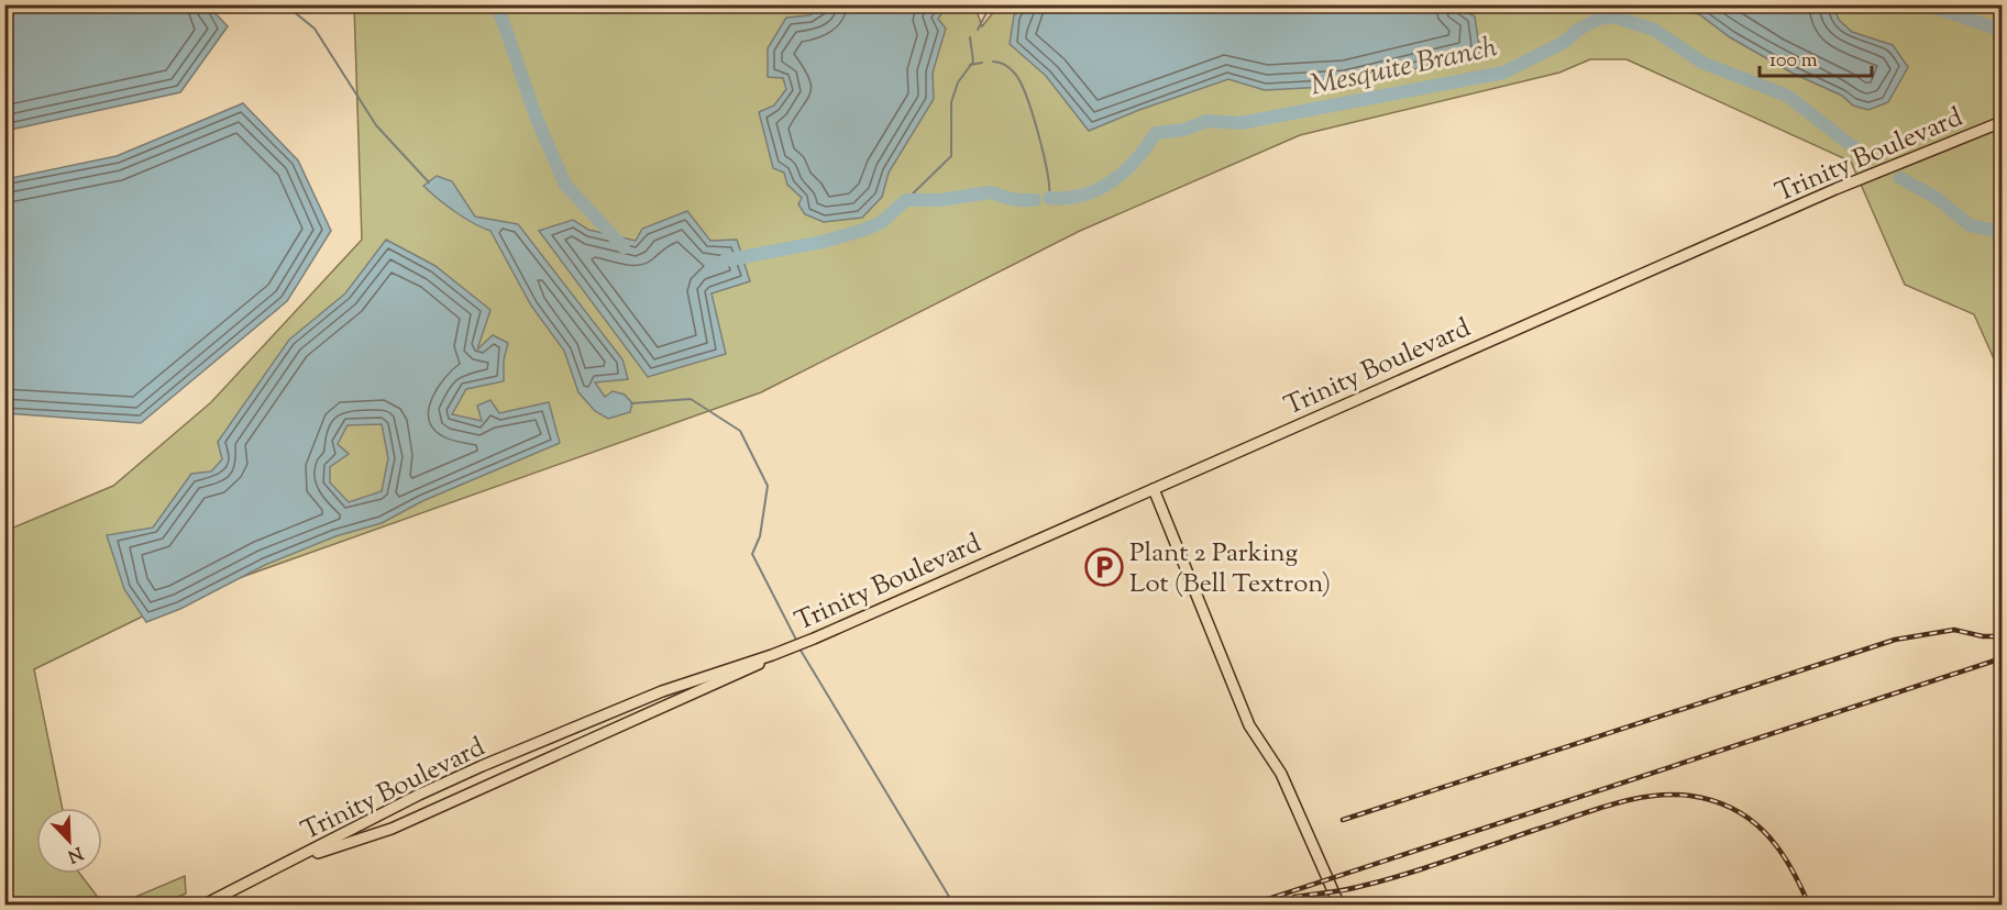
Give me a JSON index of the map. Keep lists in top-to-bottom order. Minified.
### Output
{"streets":{"main road":["Trinity Boulevard"]},"water":["Mesquite Branch"],"places":{"parking":["Plant 2 Parking Lot (Bell Textron)"]},"scale_bar":"100 m","north":"bottom right"}
